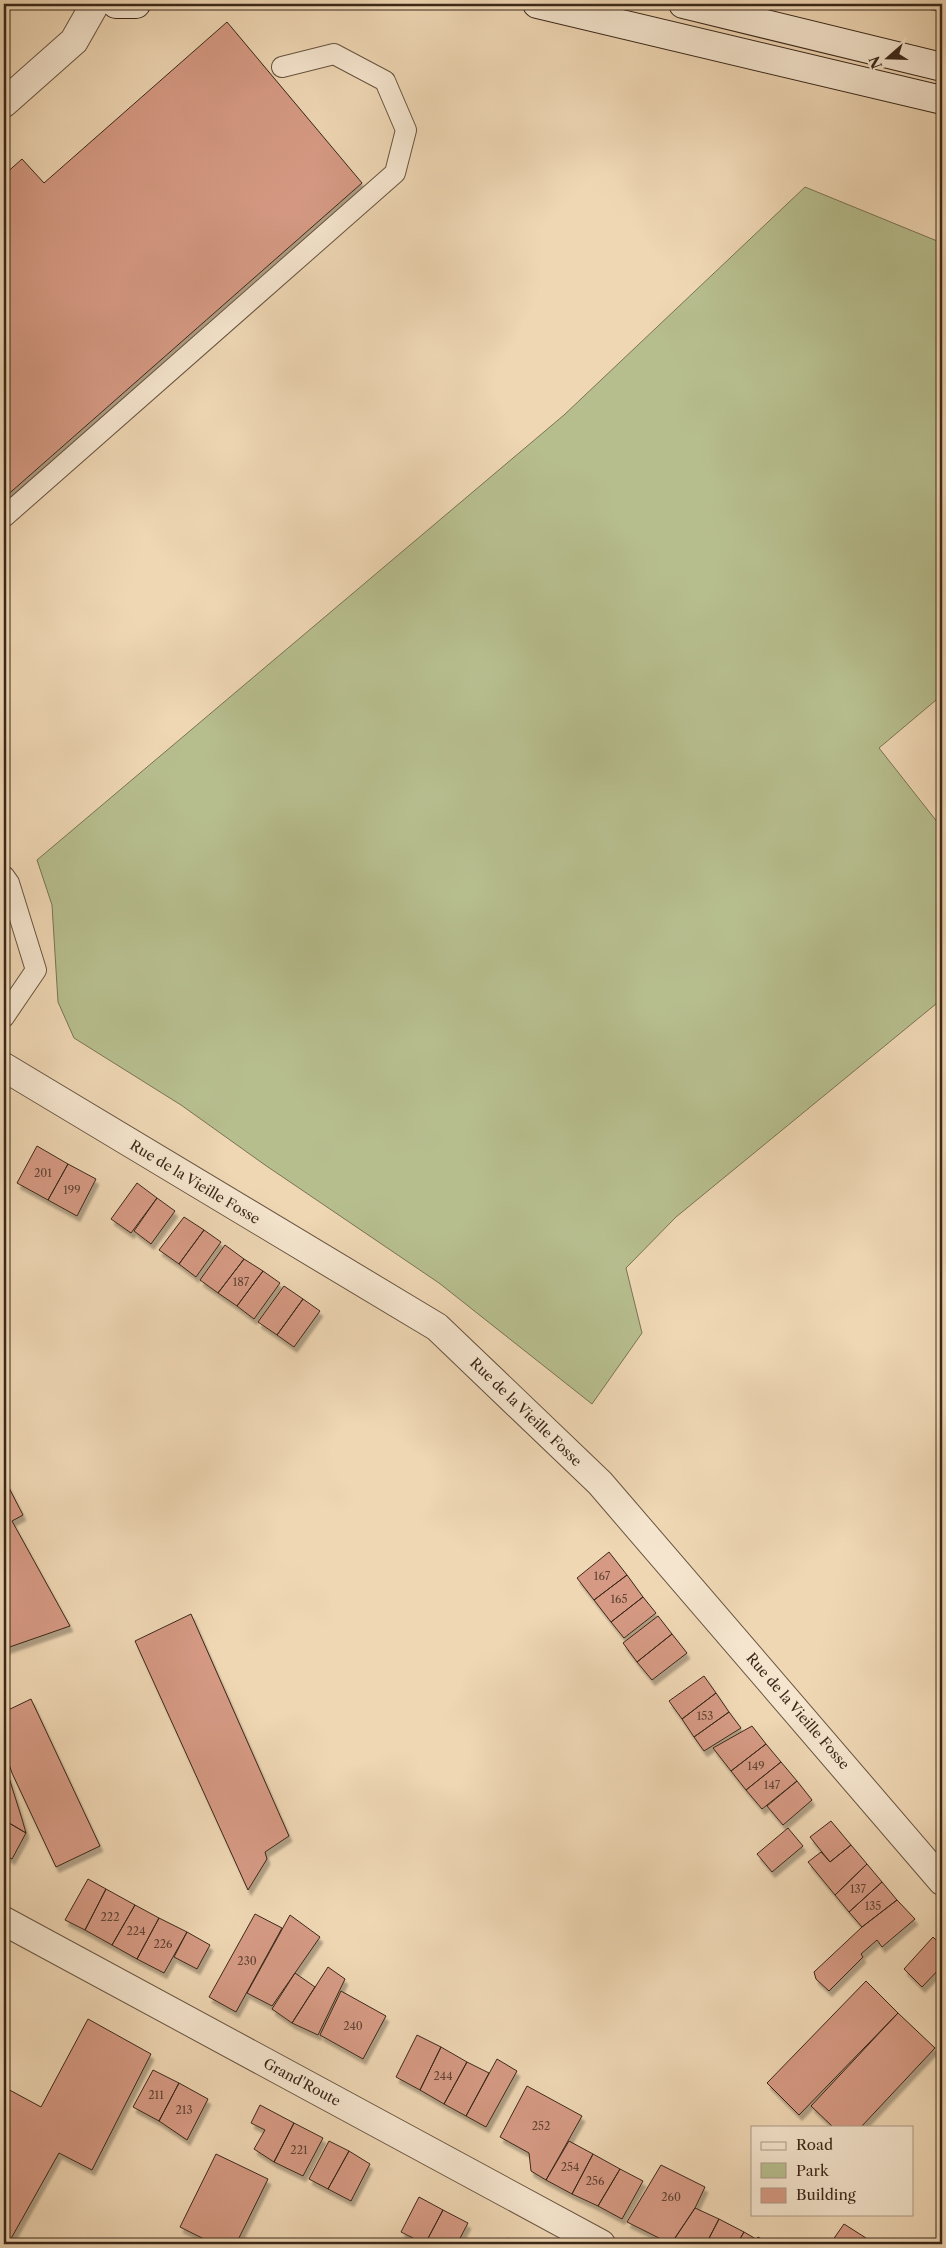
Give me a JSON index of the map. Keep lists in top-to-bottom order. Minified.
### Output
{"streets":{"street":["Rue de la Vieille Fosse","Grand'Route"]},"house_numbers":["201","199","187","167","165","153","149","147","137","135","222","224","226","230","240","244","211","213","252","221","254","256","260"],"legend":["Road","Park","Building"],"north":"left"}
